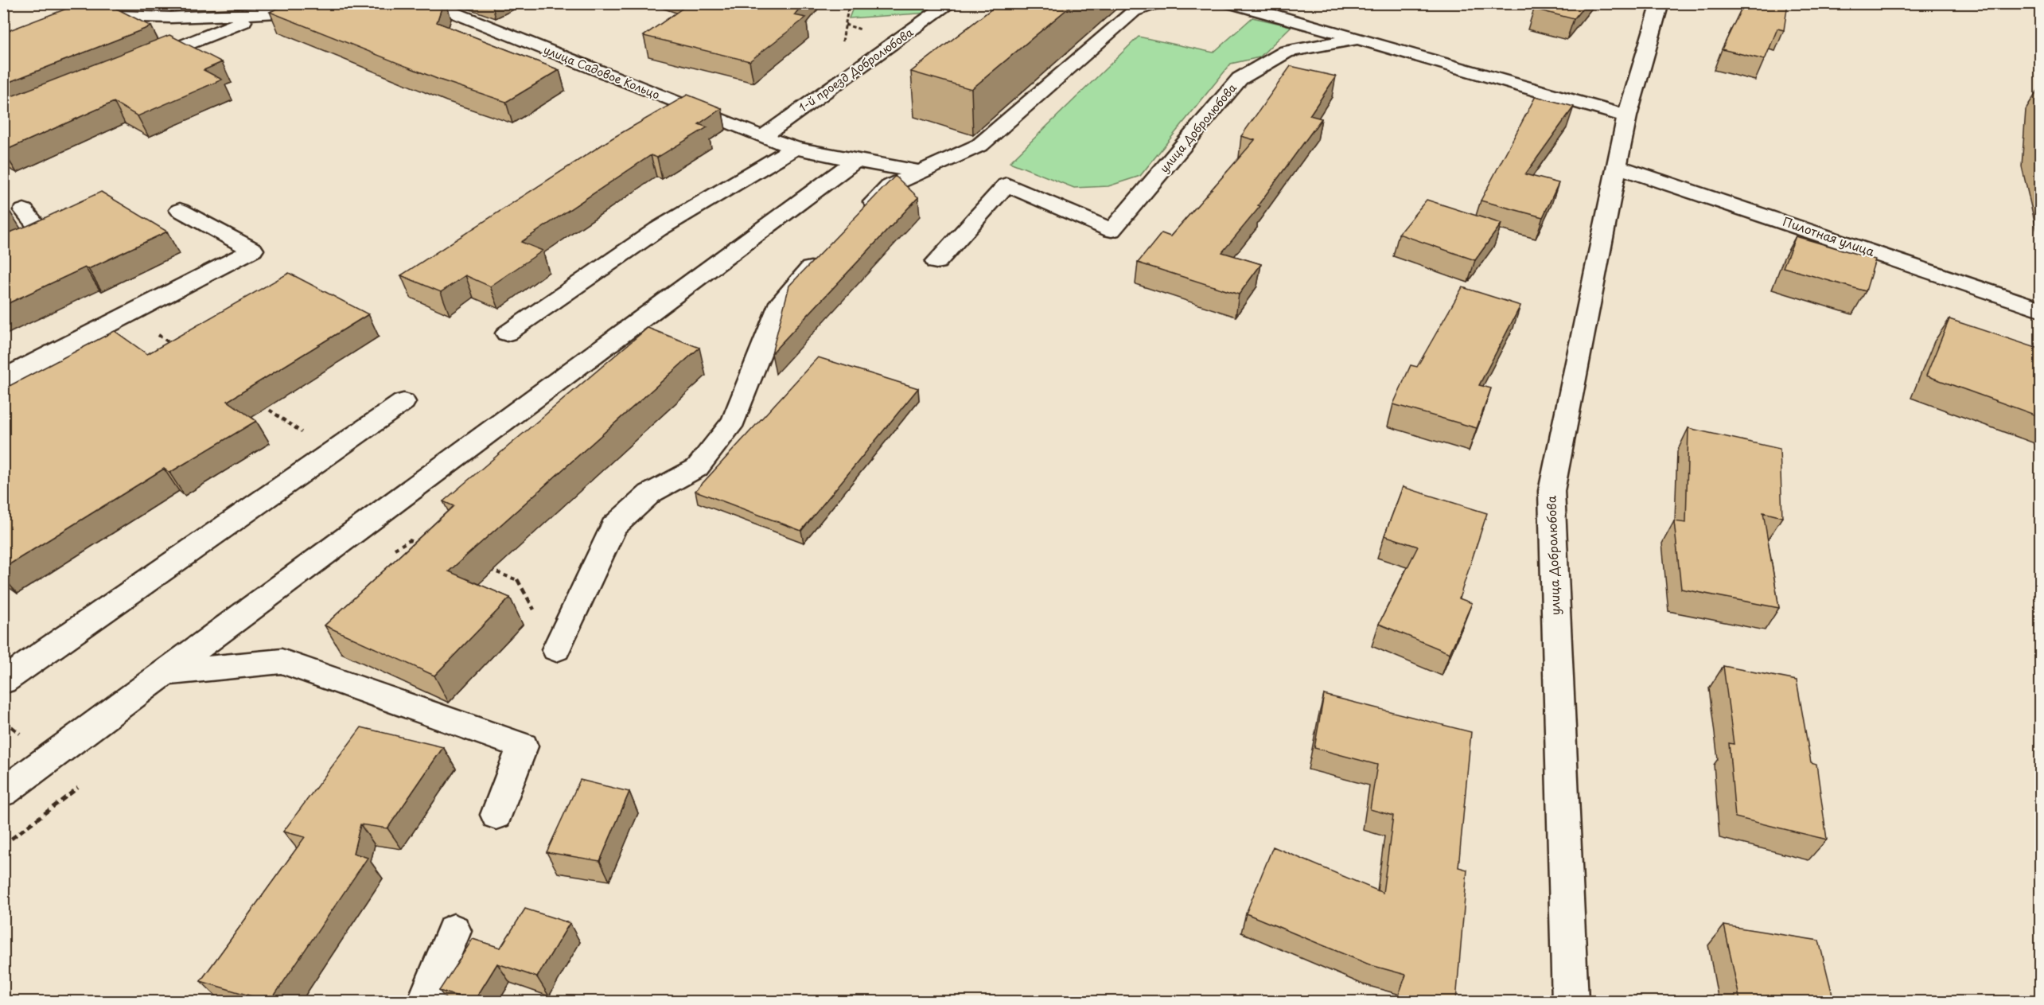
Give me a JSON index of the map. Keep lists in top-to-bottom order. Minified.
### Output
{"streets":{"street":["1-й проезд Добролюбова","улица Садовое Кольцо","улица Добролюбова","Пилотная улица"]},"crossings":[["1-й проезд Добролюбова","улица Садовое Кольцо"],["улица Добролюбова","Пилотная улица"]]}
